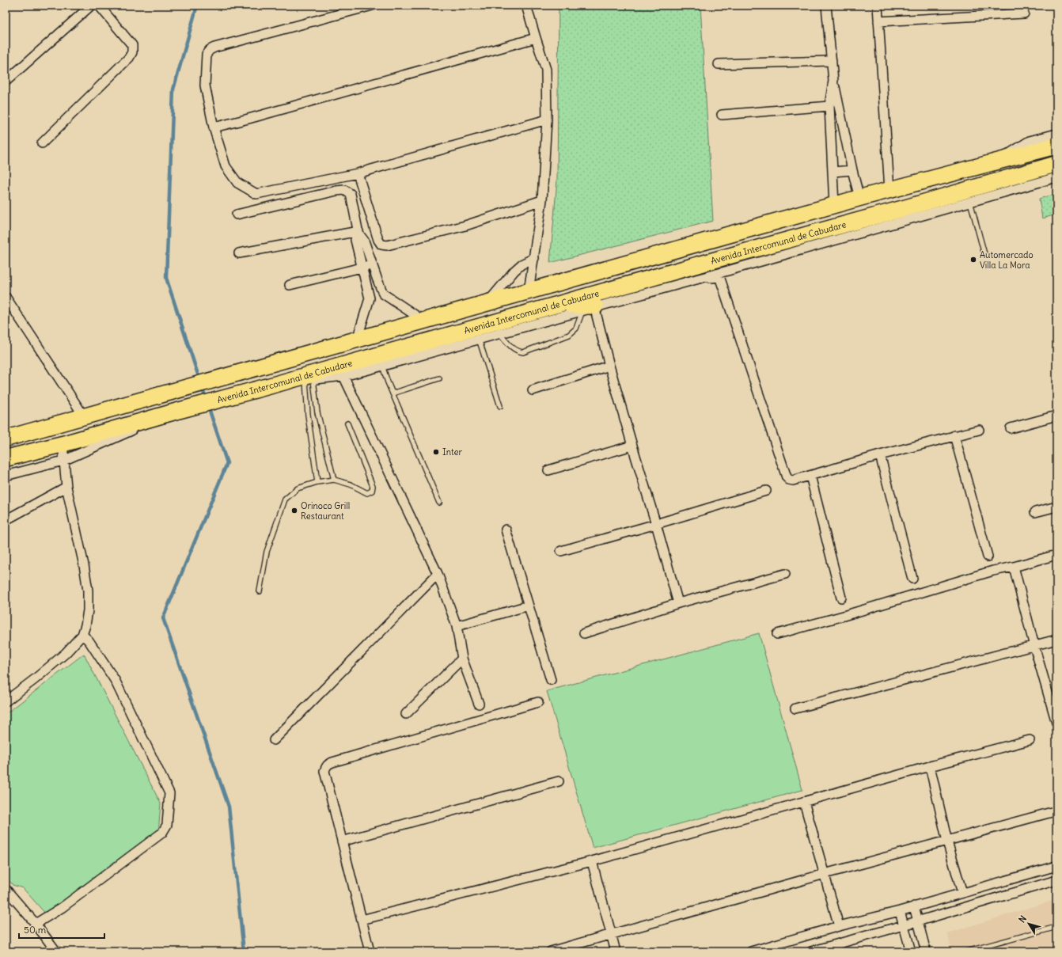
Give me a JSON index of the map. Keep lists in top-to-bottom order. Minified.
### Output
{"streets":{"highway":["Avenida Intercomunal de Cabudare"]},"places":["Automercado Villa La Mora","Inter","Orinoco Grill Restaurant"],"scale_bar":"50 m","north":"top left"}
